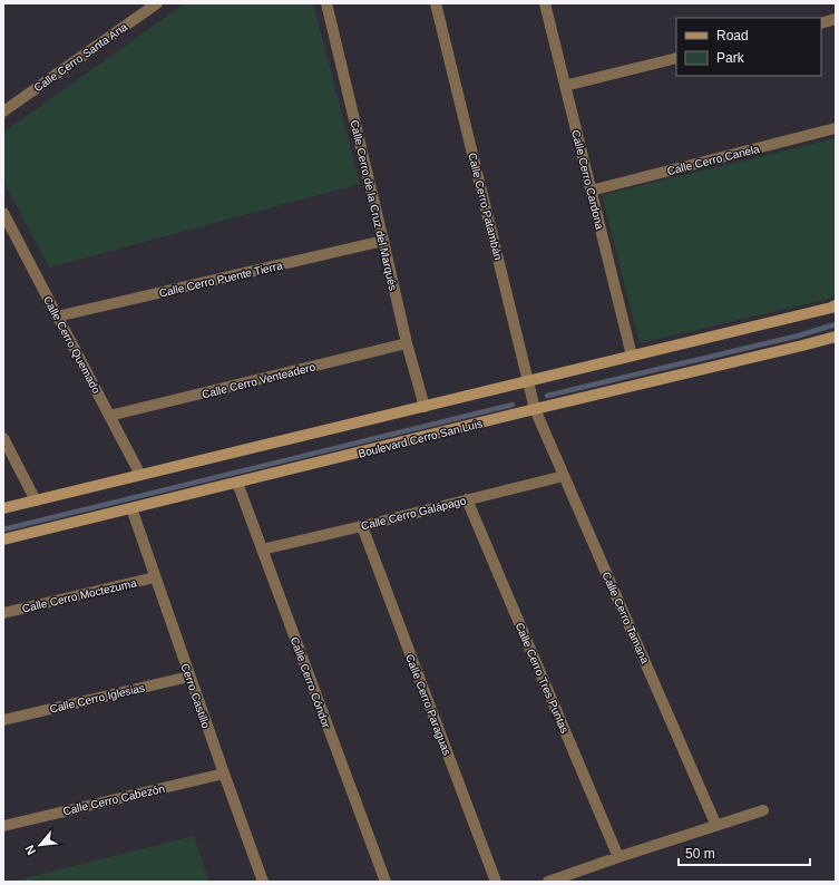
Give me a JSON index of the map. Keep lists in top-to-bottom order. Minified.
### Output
{"streets":{"street":["Calle Cerro Santa Ana","Calle Cerro Canela","Calle Cerro Cardona","Calle Cerro de la Cruz del Marqués","Calle Cerro Patambán","Calle Cerro Puente Tierra","Calle Cerro Quemado","Calle Cerro Venteadero","Boulevard Cerro San Luis","Calle Cerro Galápago","Calle Cerro Moctezuma","Calle Cerro Tamana","Calle Cerro Tres Puntas","Calle Cerro Cóndor","Cerro Castillo","Calle Cerro Iglesias","Calle Cerro Paraguas","Calle Cerro Cabezón"]},"crossings":[["Calle Cerro Canela","Calle Cerro Cardona"],["Calle Cerro de la Cruz del Marqués","Calle Cerro Puente Tierra"],["Calle Cerro de la Cruz del Marqués","Calle Cerro Venteadero"],["Calle Cerro Patambán","Boulevard Cerro San Luis"],["Calle Cerro Patambán","Calle Cerro Tamana"],["Calle Cerro Puente Tierra","Calle Cerro Quemado"],["Calle Cerro Quemado","Calle Cerro Venteadero"],["Boulevard Cerro San Luis","Calle Cerro Tamana"],["Boulevard Cerro San Luis","Calle Cerro Cóndor"],["Boulevard Cerro San Luis","Cerro Castillo"],["Calle Cerro Galápago","Calle Cerro Tamana"],["Calle Cerro Galápago","Calle Cerro Tres Puntas"],["Calle Cerro Galápago","Calle Cerro Cóndor"],["Calle Cerro Galápago","Calle Cerro Paraguas"],["Calle Cerro Moctezuma","Cerro Castillo"],["Cerro Castillo","Calle Cerro Iglesias"],["Cerro Castillo","Calle Cerro Cabezón"]],"legend":["Road","Park"],"scale_bar":"50 m","north":"bottom left"}
